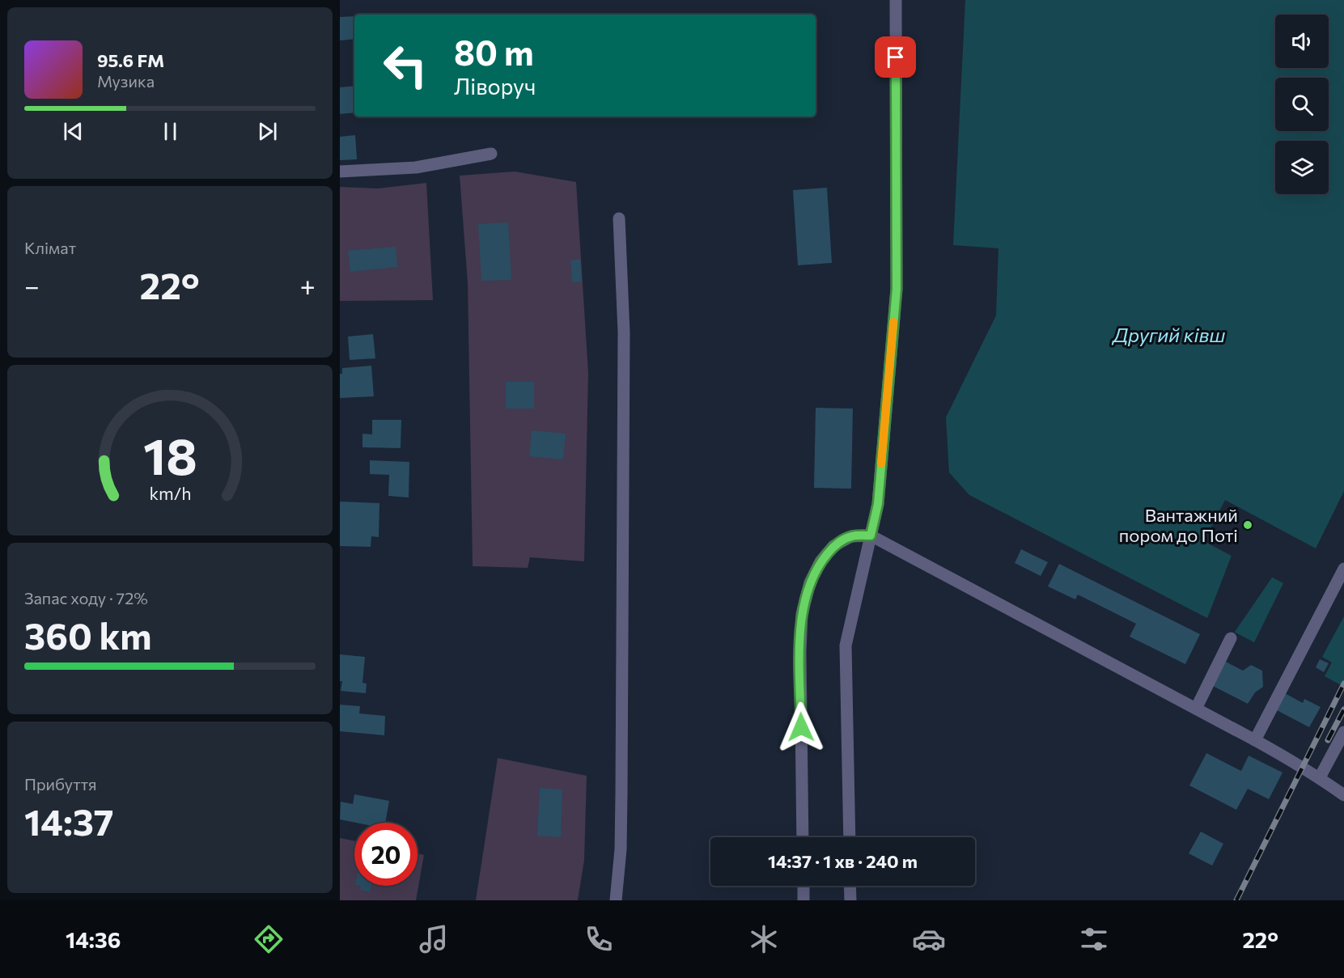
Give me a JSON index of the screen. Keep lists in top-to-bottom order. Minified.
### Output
{"water":["Другий ківш"],"places":["Вантажний пором до Поті"],"page":{"turn":["80 m","Ліворуч"],"song":["95.6 FM","Музика"],"tile":["Клімат",["Запас ходу · 72%","360 km"],["Прибуття","14:37"]],"heat":["−","22°","+"],"limit":"20","trip":"14:37 · 1 хв · 240 m","tabs":["14:36","22°"],"gauge":["18","km/h"]}}
